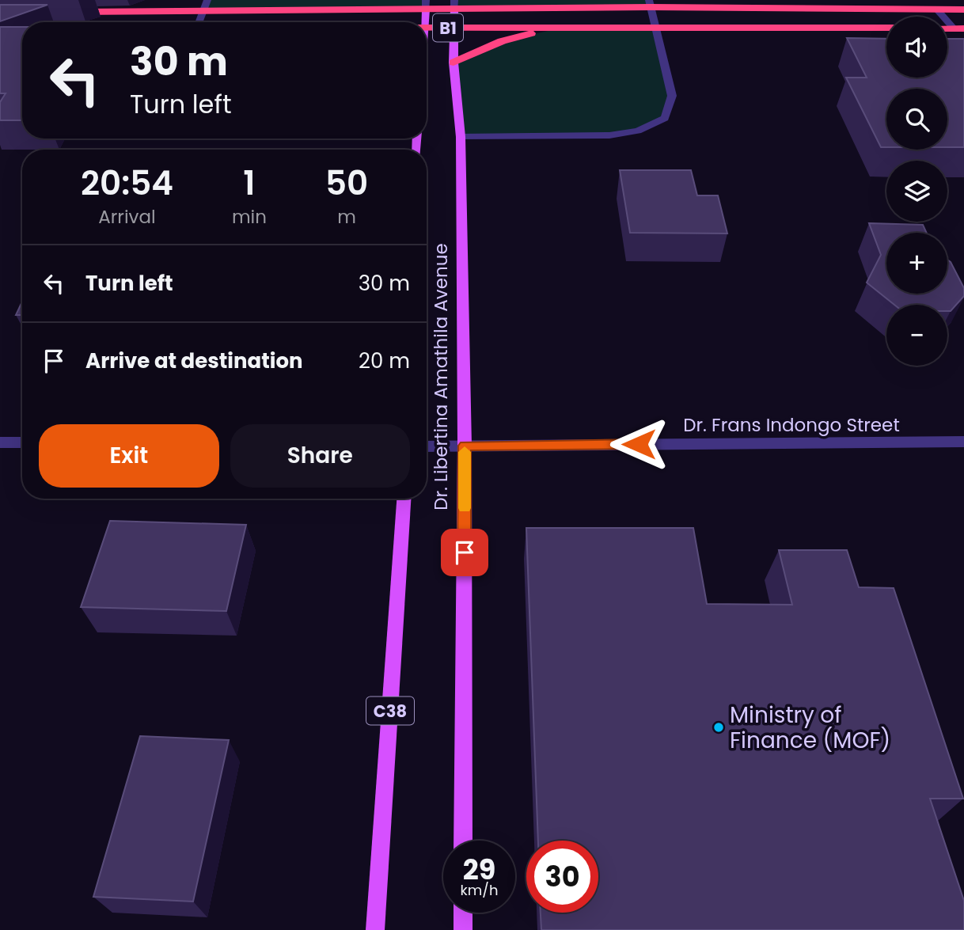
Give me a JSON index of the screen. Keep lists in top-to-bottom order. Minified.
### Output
{"streets":{"highway":["B1"],"main road":["Dr. Libertina Amathila Avenue","C38"],"street":["Dr. Frans Indongo Street"]},"crossings":[["B1","Dr. Libertina Amathila Avenue"],["Dr. Libertina Amathila Avenue","Dr. Frans Indongo Street"]],"places":["Ministry of Finance (MOF)"],"page":{"map_buttons":["+","−"],"turn":["30 m","Turn left"],"eta":["20:54","Arrival","1","min","50","m"],"list":[{"name":"Turn left","value":"30 m"},{"name":"Arrive at destination","value":"20 m"}],"buttons":["Exit","Share"],"speed":"29 km/h","limit":"30"}}
